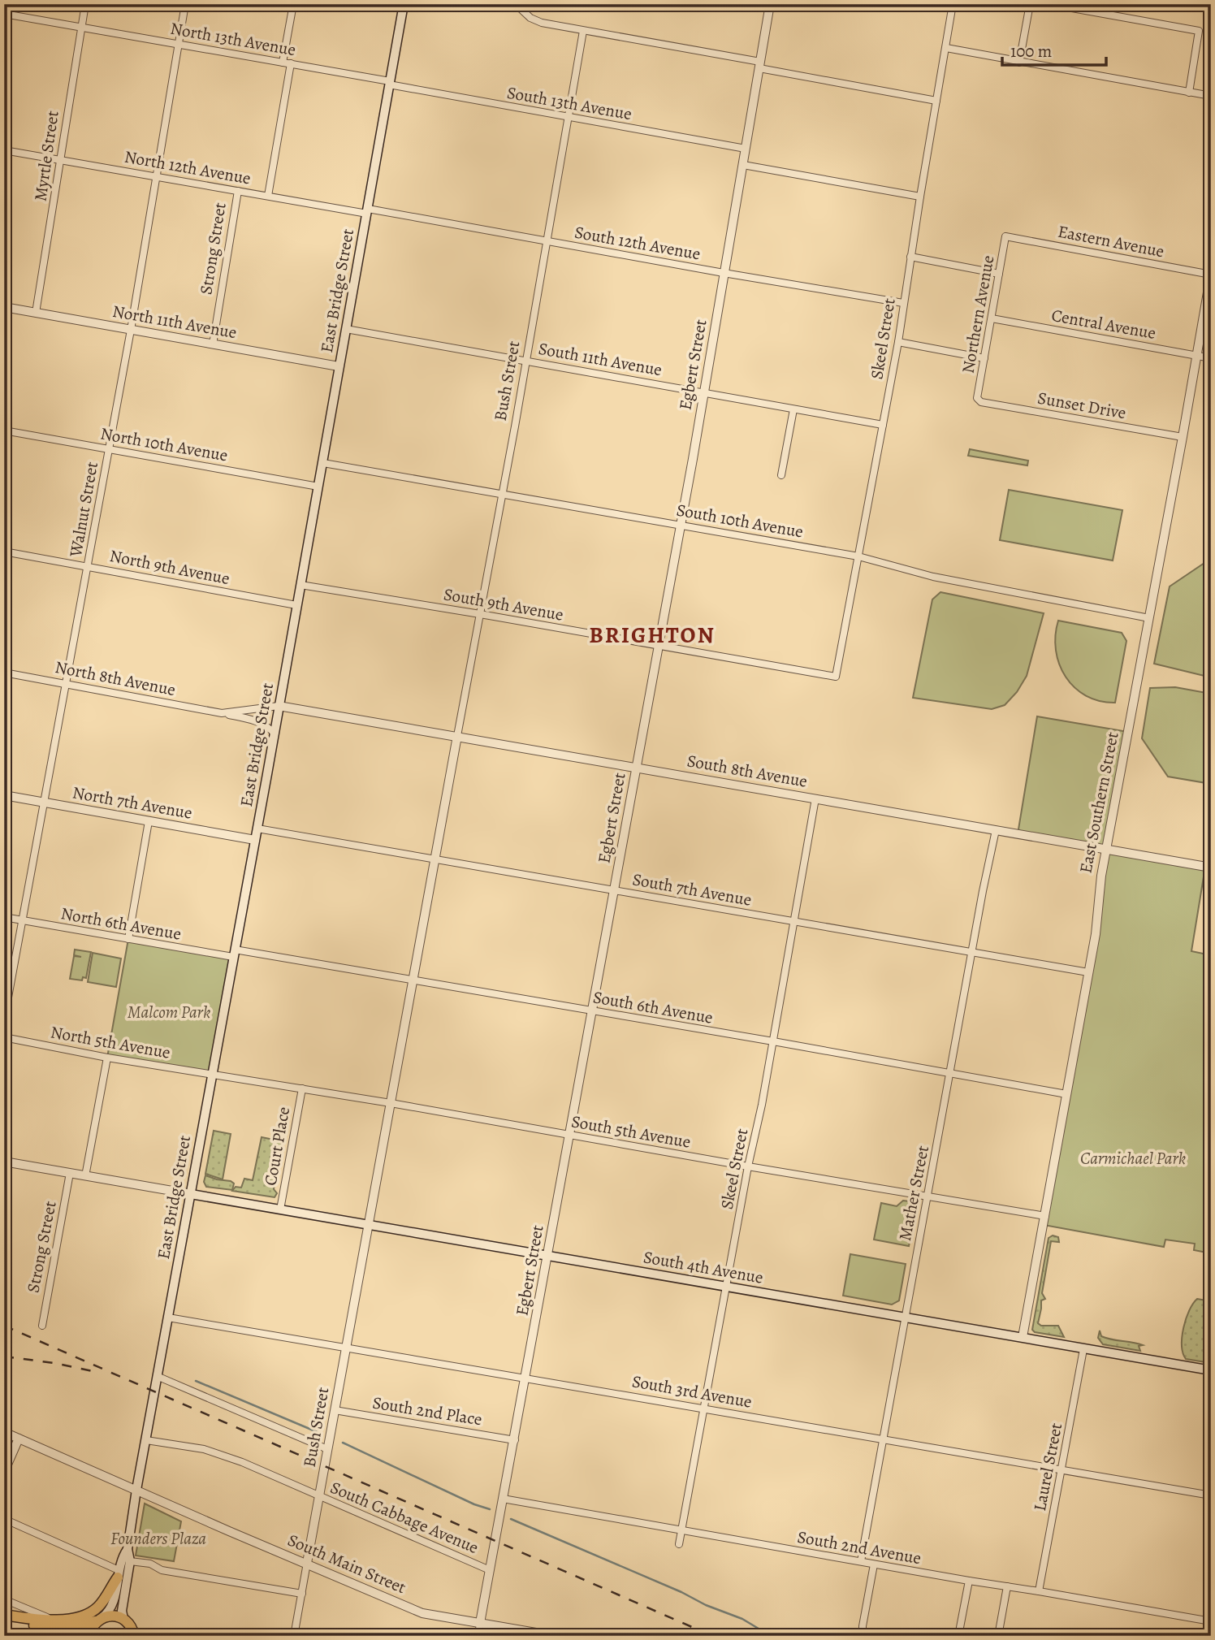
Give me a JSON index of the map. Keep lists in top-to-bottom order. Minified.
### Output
{"streets":{"main road":["East Bridge Street","South 4th Avenue"],"street":["North 13th Avenue","South 13th Avenue","Myrtle Street","North 12th Avenue","Eastern Avenue","South 12th Avenue","Strong Street","Northern Avenue","North 11th Avenue","Central Avenue","Skeel Street","South 11th Avenue","Egbert Street","Bush Street","Sunset Drive","North 10th Avenue","Walnut Street","South 10th Avenue","North 9th Avenue","South 9th Avenue","North 8th Avenue","South 8th Avenue","North 7th Avenue","East Southern Street","South 7th Avenue","North 6th Avenue","South 6th Avenue","North 5th Avenue","South 5th Avenue","Court Place","Mather Street","South 3rd Avenue","South 2nd Place","Laurel Street","South Cabbage Avenue","South 2nd Avenue","South Main Street"]},"crossings":[["North 13th Avenue","South 13th Avenue"],["North 13th Avenue","Myrtle Street"],["North 13th Avenue","East Bridge Street"],["North 13th Avenue","Walnut Street"],["South 13th Avenue","East Bridge Street"],["South 13th Avenue","Egbert Street"],["South 13th Avenue","Bush Street"],["Myrtle Street","North 12th Avenue"],["Myrtle Street","North 11th Avenue"],["North 12th Avenue","South 12th Avenue"],["North 12th Avenue","Strong Street"],["North 12th Avenue","East Bridge Street"],["North 12th Avenue","Walnut Street"],["Eastern Avenue","Northern Avenue"],["Eastern Avenue","East Southern Street"],["South 12th Avenue","East Bridge Street"],["South 12th Avenue","Skeel Street"],["South 12th Avenue","Egbert Street"],["South 12th Avenue","Bush Street"],["Strong Street","North 11th Avenue"],["East Bridge Street","North 11th Avenue"],["East Bridge Street","South 11th Avenue"],["East Bridge Street","North 10th Avenue"],["East Bridge Street","South 10th Avenue"],["East Bridge Street","North 9th Avenue"],["East Bridge Street","South 9th Avenue"],["East Bridge Street","North 8th Avenue"],["East Bridge Street","South 8th Avenue"],["East Bridge Street","North 7th Avenue"],["East Bridge Street","South 7th Avenue"],["East Bridge Street","North 6th Avenue"],["East Bridge Street","South 6th Avenue"],["East Bridge Street","North 5th Avenue"],["East Bridge Street","South 5th Avenue"],["East Bridge Street","South 4th Avenue"],["East Bridge Street","South 3rd Avenue"],["East Bridge Street","South Cabbage Avenue"],["East Bridge Street","South Main Street"],["Northern Avenue","Central Avenue"],["Northern Avenue","Sunset Drive"],["North 11th Avenue","Walnut Street"],["Central Avenue","East Southern Street"],["Skeel Street","South 11th Avenue"],["Skeel Street","South 10th Avenue"],["Skeel Street","South 9th Avenue"],["Skeel Street","South 8th Avenue"],["Skeel Street","South 7th Avenue"],["Skeel Street","South 6th Avenue"],["Skeel Street","South 5th Avenue"],["Skeel Street","South 4th Avenue"],["Skeel Street","South 3rd Avenue"],["Skeel Street","South 2nd Avenue"],["South 11th Avenue","Egbert Street"],["South 11th Avenue","Bush Street"],["Egbert Street","South 10th Avenue"],["Egbert Street","South 9th Avenue"],["Egbert Street","South 8th Avenue"],["Egbert Street","South 7th Avenue"],["Egbert Street","South 6th Avenue"],["Egbert Street","South 5th Avenue"],["Egbert Street","South 4th Avenue"],["Egbert Street","South 3rd Avenue"],["Egbert Street","South 2nd Place"],["Egbert Street","South Cabbage Avenue"],["Egbert Street","South 2nd Avenue"],["Egbert Street","South Main Street"],["Bush Street","South 10th Avenue"],["Bush Street","South 9th Avenue"],["Bush Street","South 8th Avenue"],["Bush Street","South 7th Avenue"],["Bush Street","South 6th Avenue"],["Bush Street","South 5th Avenue"],["Bush Street","South 4th Avenue"],["Bush Street","South 3rd Avenue"],["Bush Street","South 2nd Place"],["Bush Street","South Cabbage Avenue"],["Bush Street","South Main Street"],["Sunset Drive","East Southern Street"],["North 10th Avenue","Walnut Street"],["Walnut Street","North 9th Avenue"],["Walnut Street","North 8th Avenue"],["Walnut Street","North 7th Avenue"],["Walnut Street","North 6th Avenue"],["South 10th Avenue","East Southern Street"],["North 8th Avenue","South 8th Avenue"],["South 8th Avenue","East Southern Street"],["South 8th Avenue","Mather Street"],["East Southern Street","South 7th Avenue"],["East Southern Street","South 6th Avenue"],["East Southern Street","South 5th Avenue"],["East Southern Street","South 4th Avenue"],["South 7th Avenue","Mather Street"],["North 6th Avenue","South 6th Avenue"],["South 6th Avenue","Mather Street"],["North 5th Avenue","South 5th Avenue"],["South 5th Avenue","Court Place"],["South 5th Avenue","Mather Street"],["Court Place","South 4th Avenue"],["Mather Street","South 4th Avenue"],["Mather Street","South 3rd Avenue"],["Mather Street","South 2nd Avenue"],["South 4th Avenue","Laurel Street"],["South 3rd Avenue","Laurel Street"],["Laurel Street","South 2nd Avenue"]],"districts":["BRIGHTON"],"parks":["Malcom Park","Carmichael Park","Founders Plaza"],"scale_bar":"100 m"}
